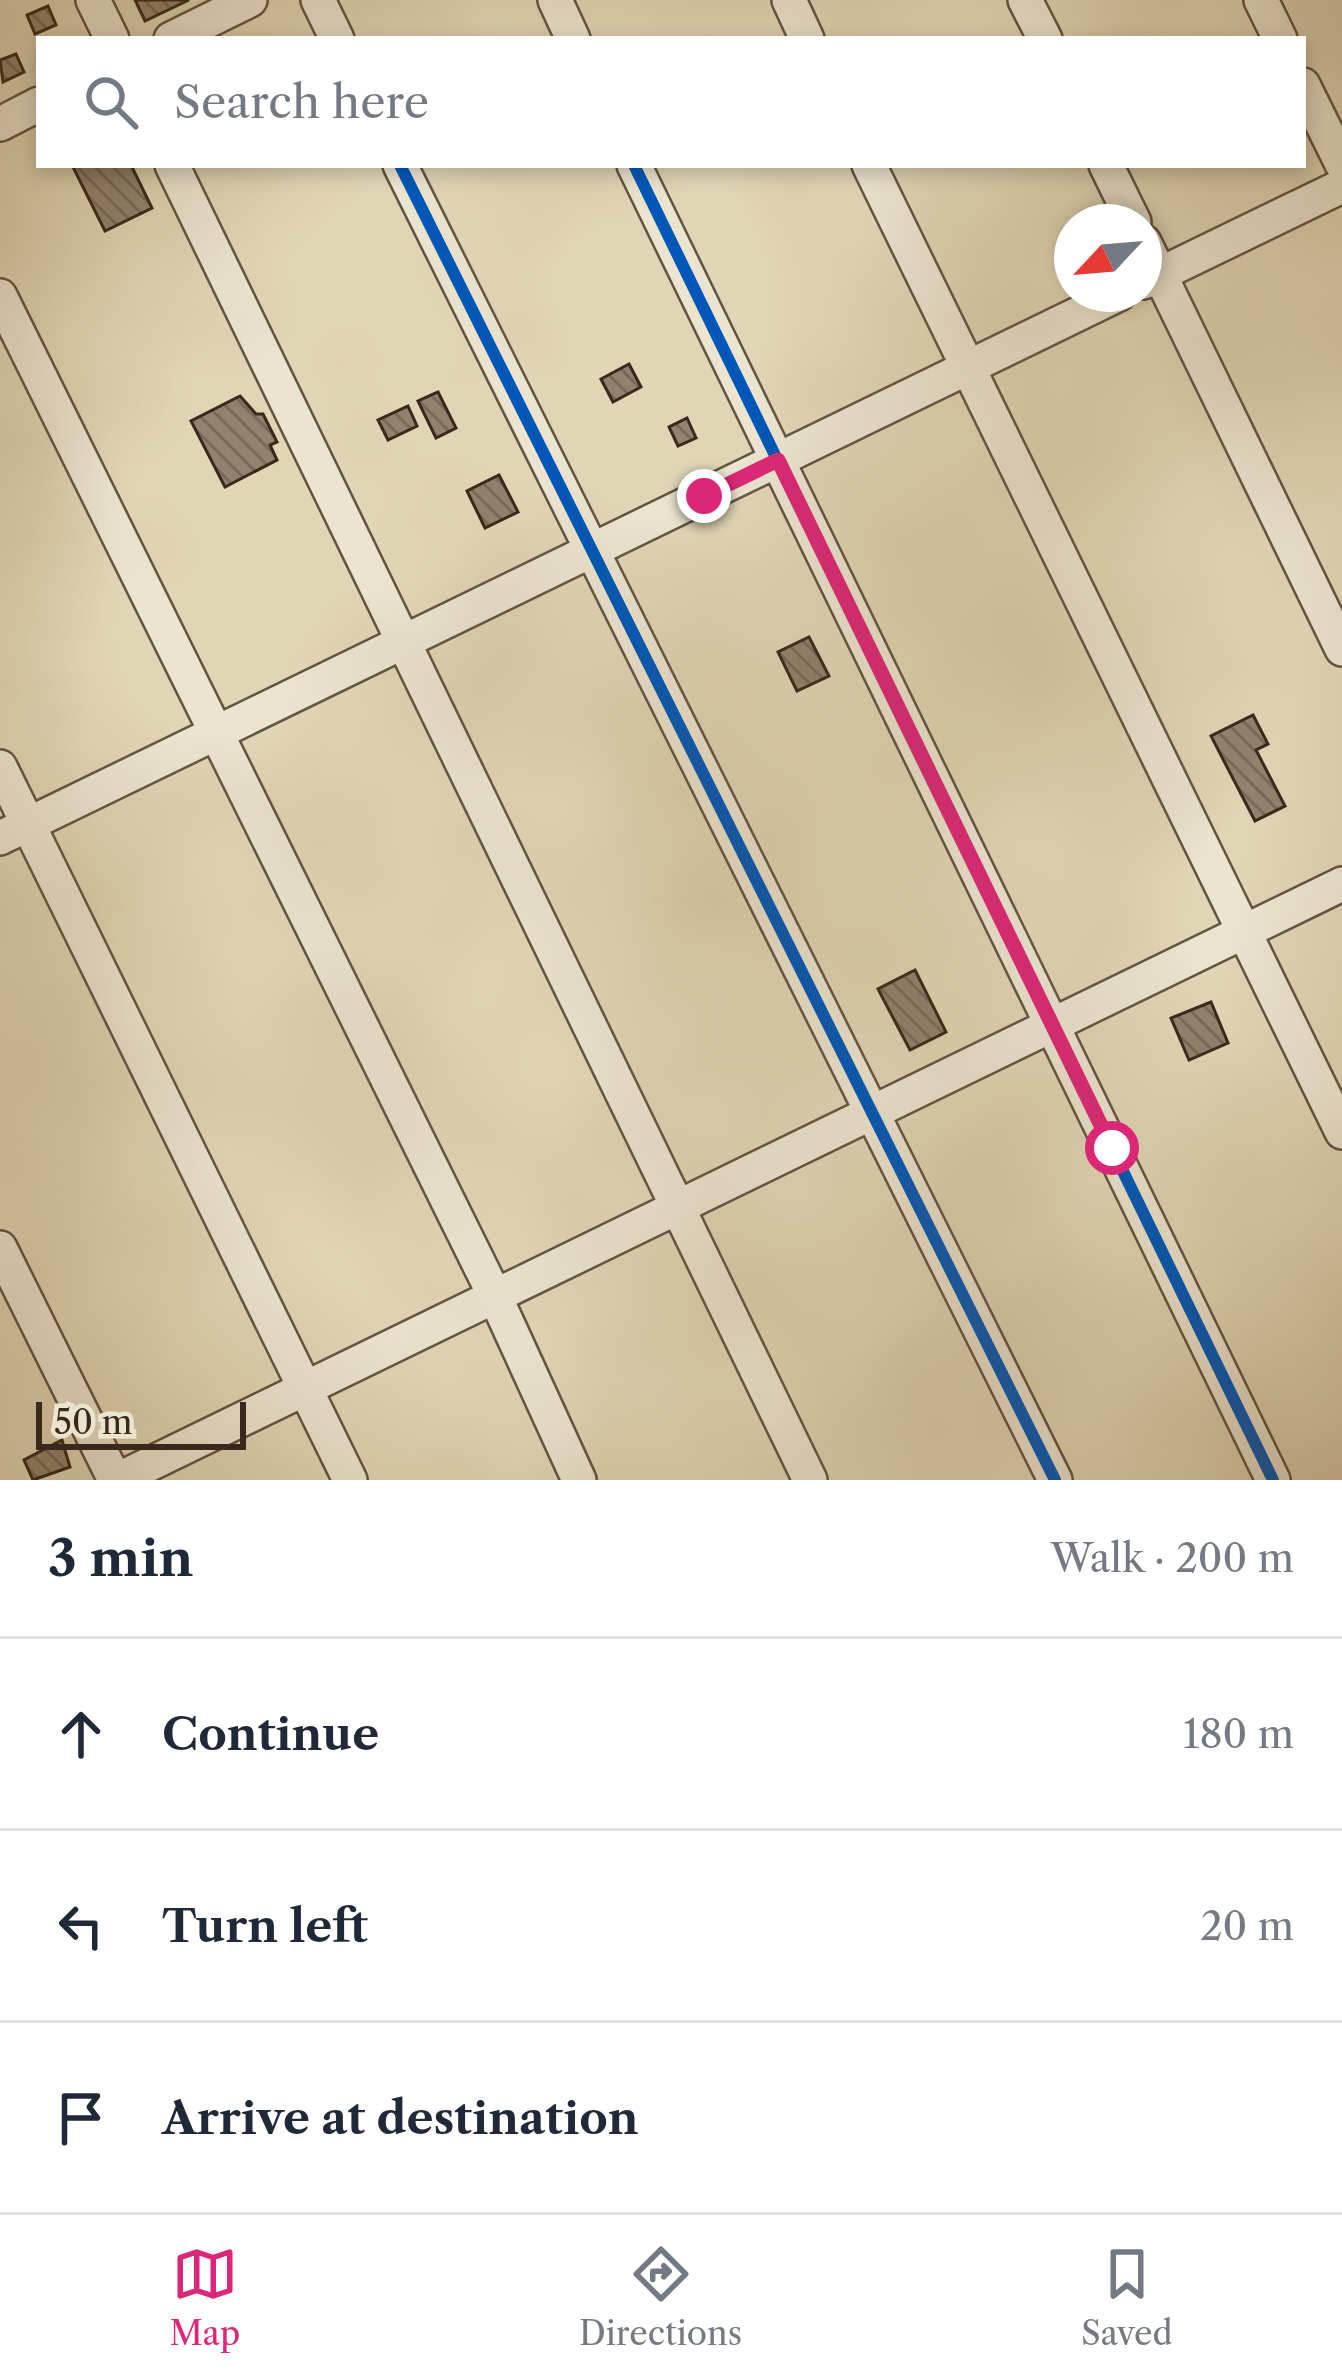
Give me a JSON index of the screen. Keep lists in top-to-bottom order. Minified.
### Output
{"scale_bar":"50 m","north":"bottom left","page":{"search":"Search here","scale":"50 m","heading":["3 min","Walk · 200 m"],"list":[["Continue","180 m"],["Turn left","20 m"],"Arrive at destination"],"nav":["Map","Directions","Saved"]}}
